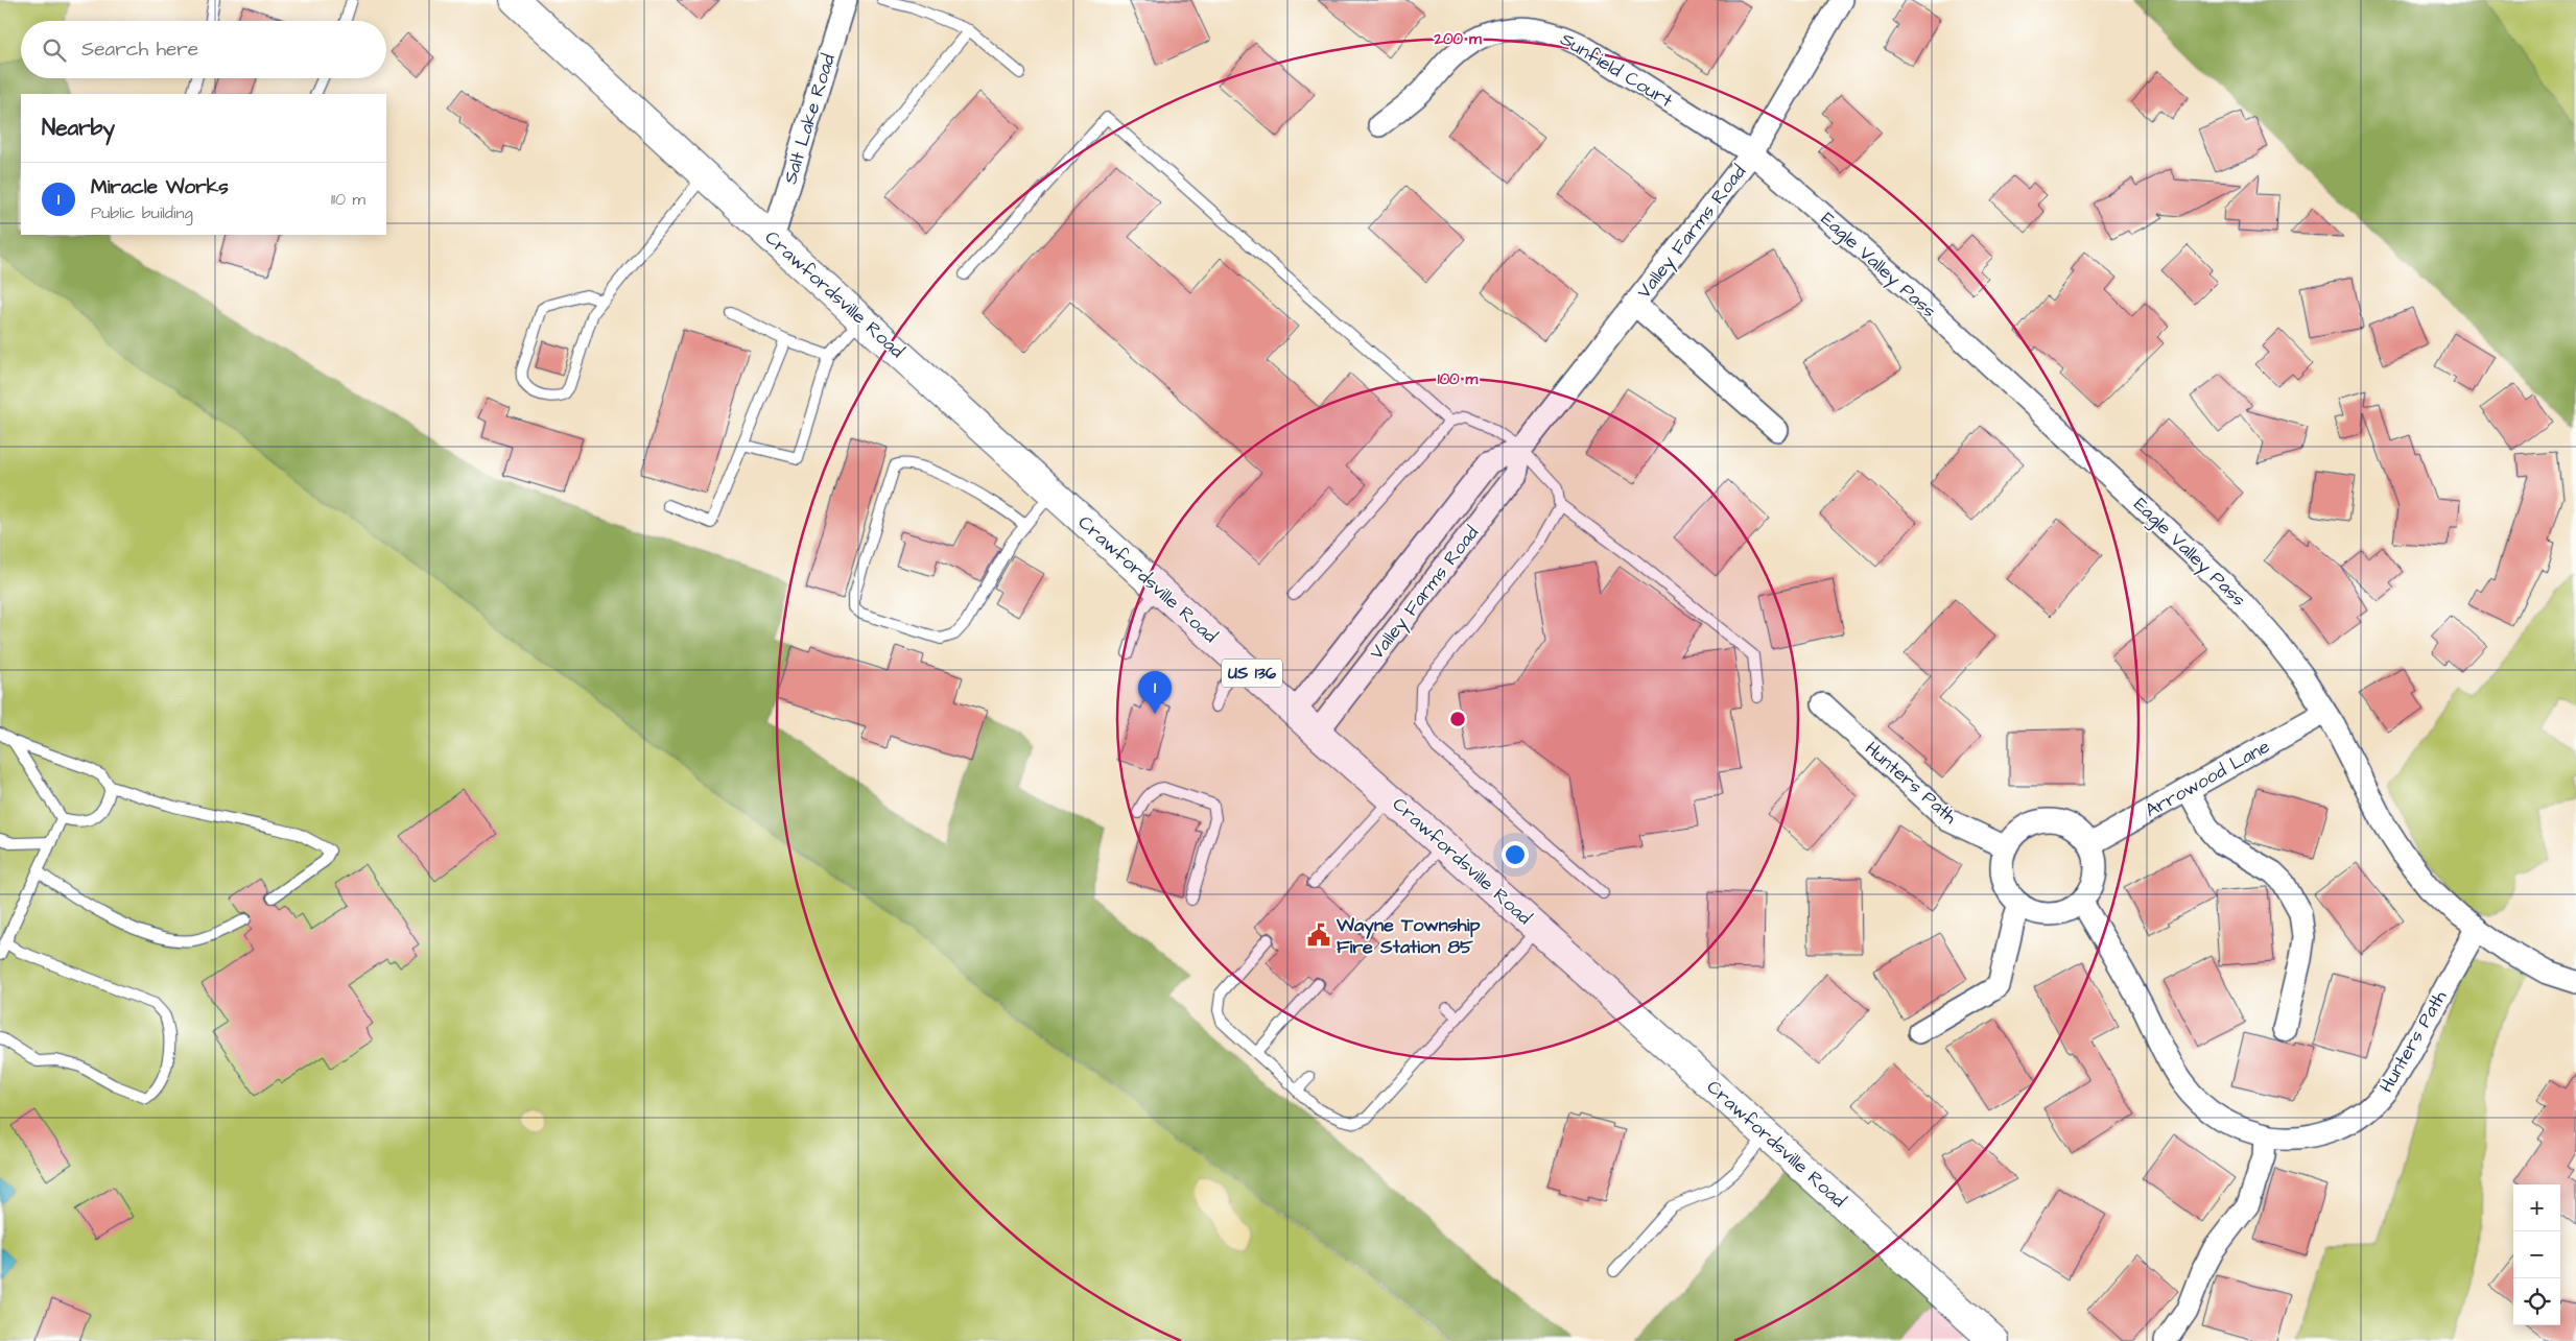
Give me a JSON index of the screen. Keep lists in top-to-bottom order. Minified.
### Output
{"streets":{"main road":["Crawfordsville Road","US 136"],"street":["Sunfield Court","Salt Lake Road","Valley Farms Road","Eagle Valley Pass","Arrowood Lane","Hunters Path"]},"crossings":[["Sunfield Court","Valley Farms Road"],["Sunfield Court","Eagle Valley Pass"],["Salt Lake Road","Crawfordsville Road"],["Valley Farms Road","Eagle Valley Pass"],["Valley Farms Road","Crawfordsville Road"],["Eagle Valley Pass","Arrowood Lane"],["Eagle Valley Pass","Hunters Path"],["Arrowood Lane","Hunters Path"]],"places":{"public building":["Wayne Township Fire Station 85"]},"page":{"search":"Search here","heading":"Nearby","list":[{"mark":"1","name":"Miracle Works","note":"Public building","value":"110 m"}],"pins":"1","map_buttons":["+","−"]},"rings":["200 m","100 m"]}
